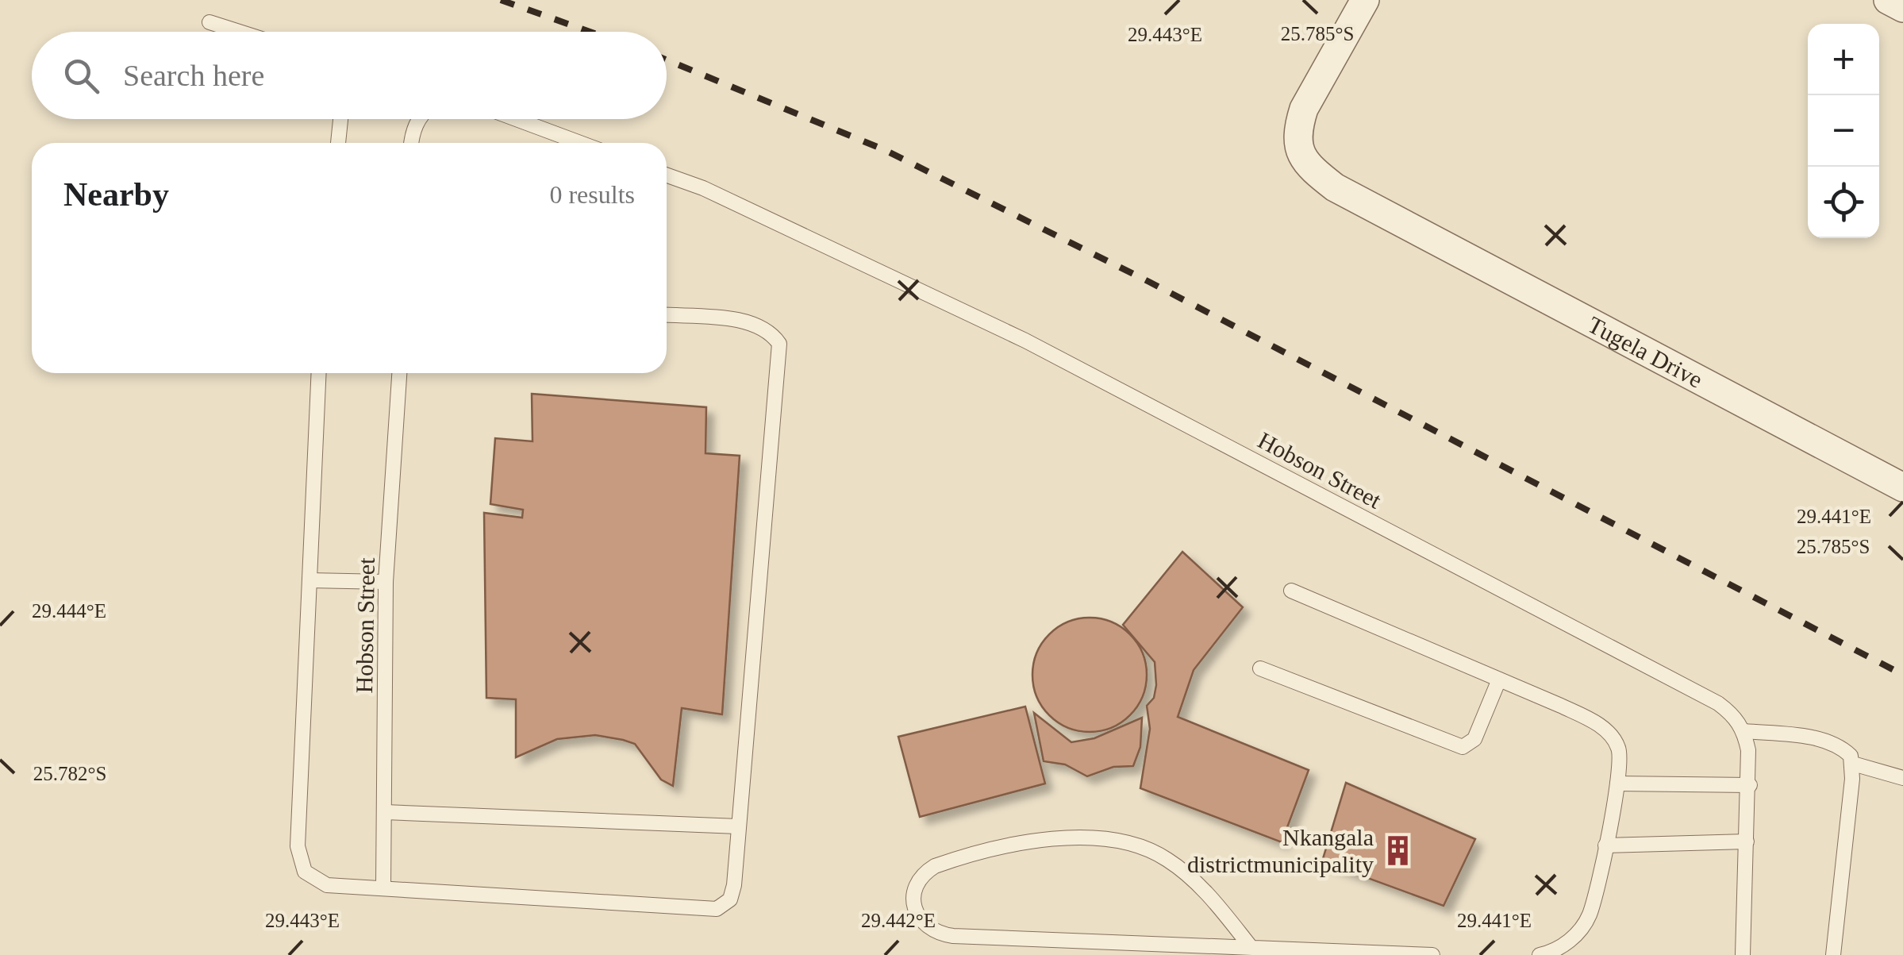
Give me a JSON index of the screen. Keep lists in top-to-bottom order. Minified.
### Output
{"streets":{"street":["Tugela Drive"],"lane":["Hobson Street"]},"places":{"building":["Nkangala districtmunicipality"]},"page":{"map_buttons":["+","−"],"search":"Search here","heading":["Nearby","0 results"]},"coordinates":["25.785°S","29.443°E","29.441°E","29.444°E","25.782°S","29.442°E"]}
